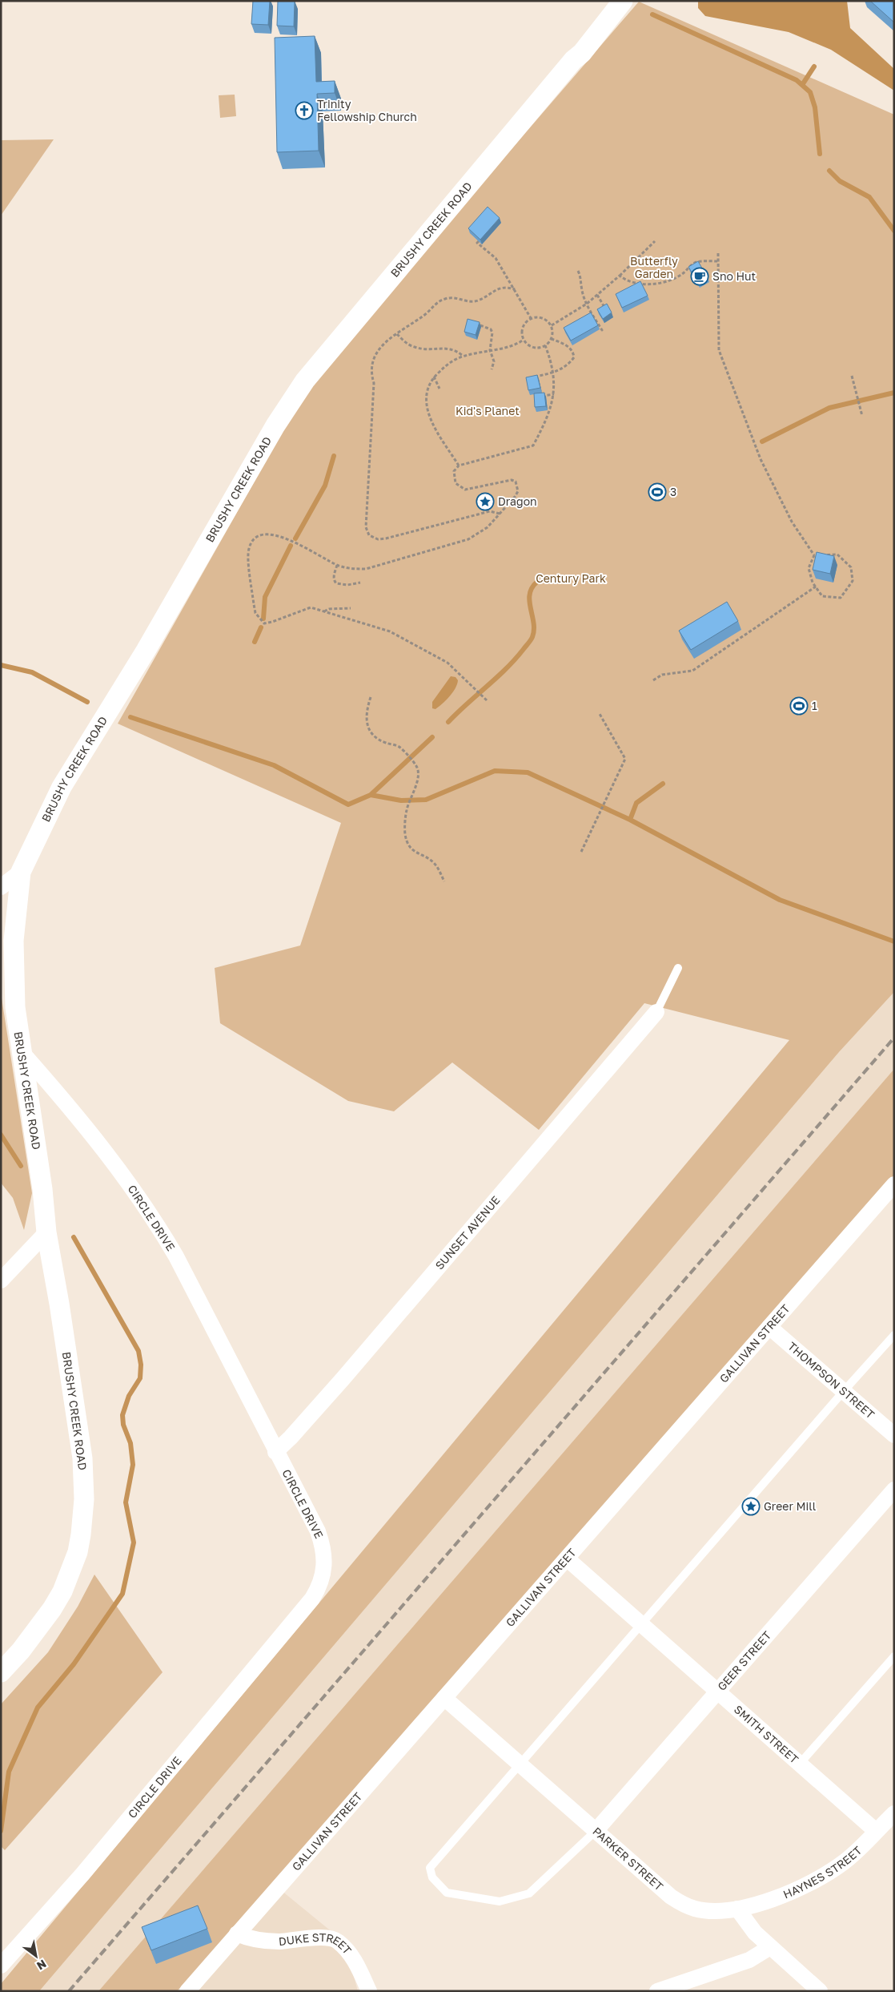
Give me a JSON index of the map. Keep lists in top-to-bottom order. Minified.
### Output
{"streets":{"street":["BRUSHY CREEK ROAD","CIRCLE DRIVE","SUNSET AVENUE","GALLIVAN STREET","THOMPSON STREET","GEER STREET","SMITH STREET","PARKER STREET","HAYNES STREET","DUKE STREET"]},"crossings":[["BRUSHY CREEK ROAD","CIRCLE DRIVE"],["CIRCLE DRIVE","SUNSET AVENUE"],["GALLIVAN STREET","THOMPSON STREET"],["GALLIVAN STREET","SMITH STREET"],["GALLIVAN STREET","PARKER STREET"],["GALLIVAN STREET","DUKE STREET"],["GEER STREET","SMITH STREET"],["GEER STREET","PARKER STREET"],["SMITH STREET","HAYNES STREET"],["PARKER STREET","HAYNES STREET"]],"parks":["Butterfly Garden","Kid's Planet","Century Park"],"places":{"church":["Trinity Fellowship Church"],"cafe":["Sno Hut"],"sports":["3","1"],"place":["Dragon","Greer Mill"]},"north":"bottom right"}
